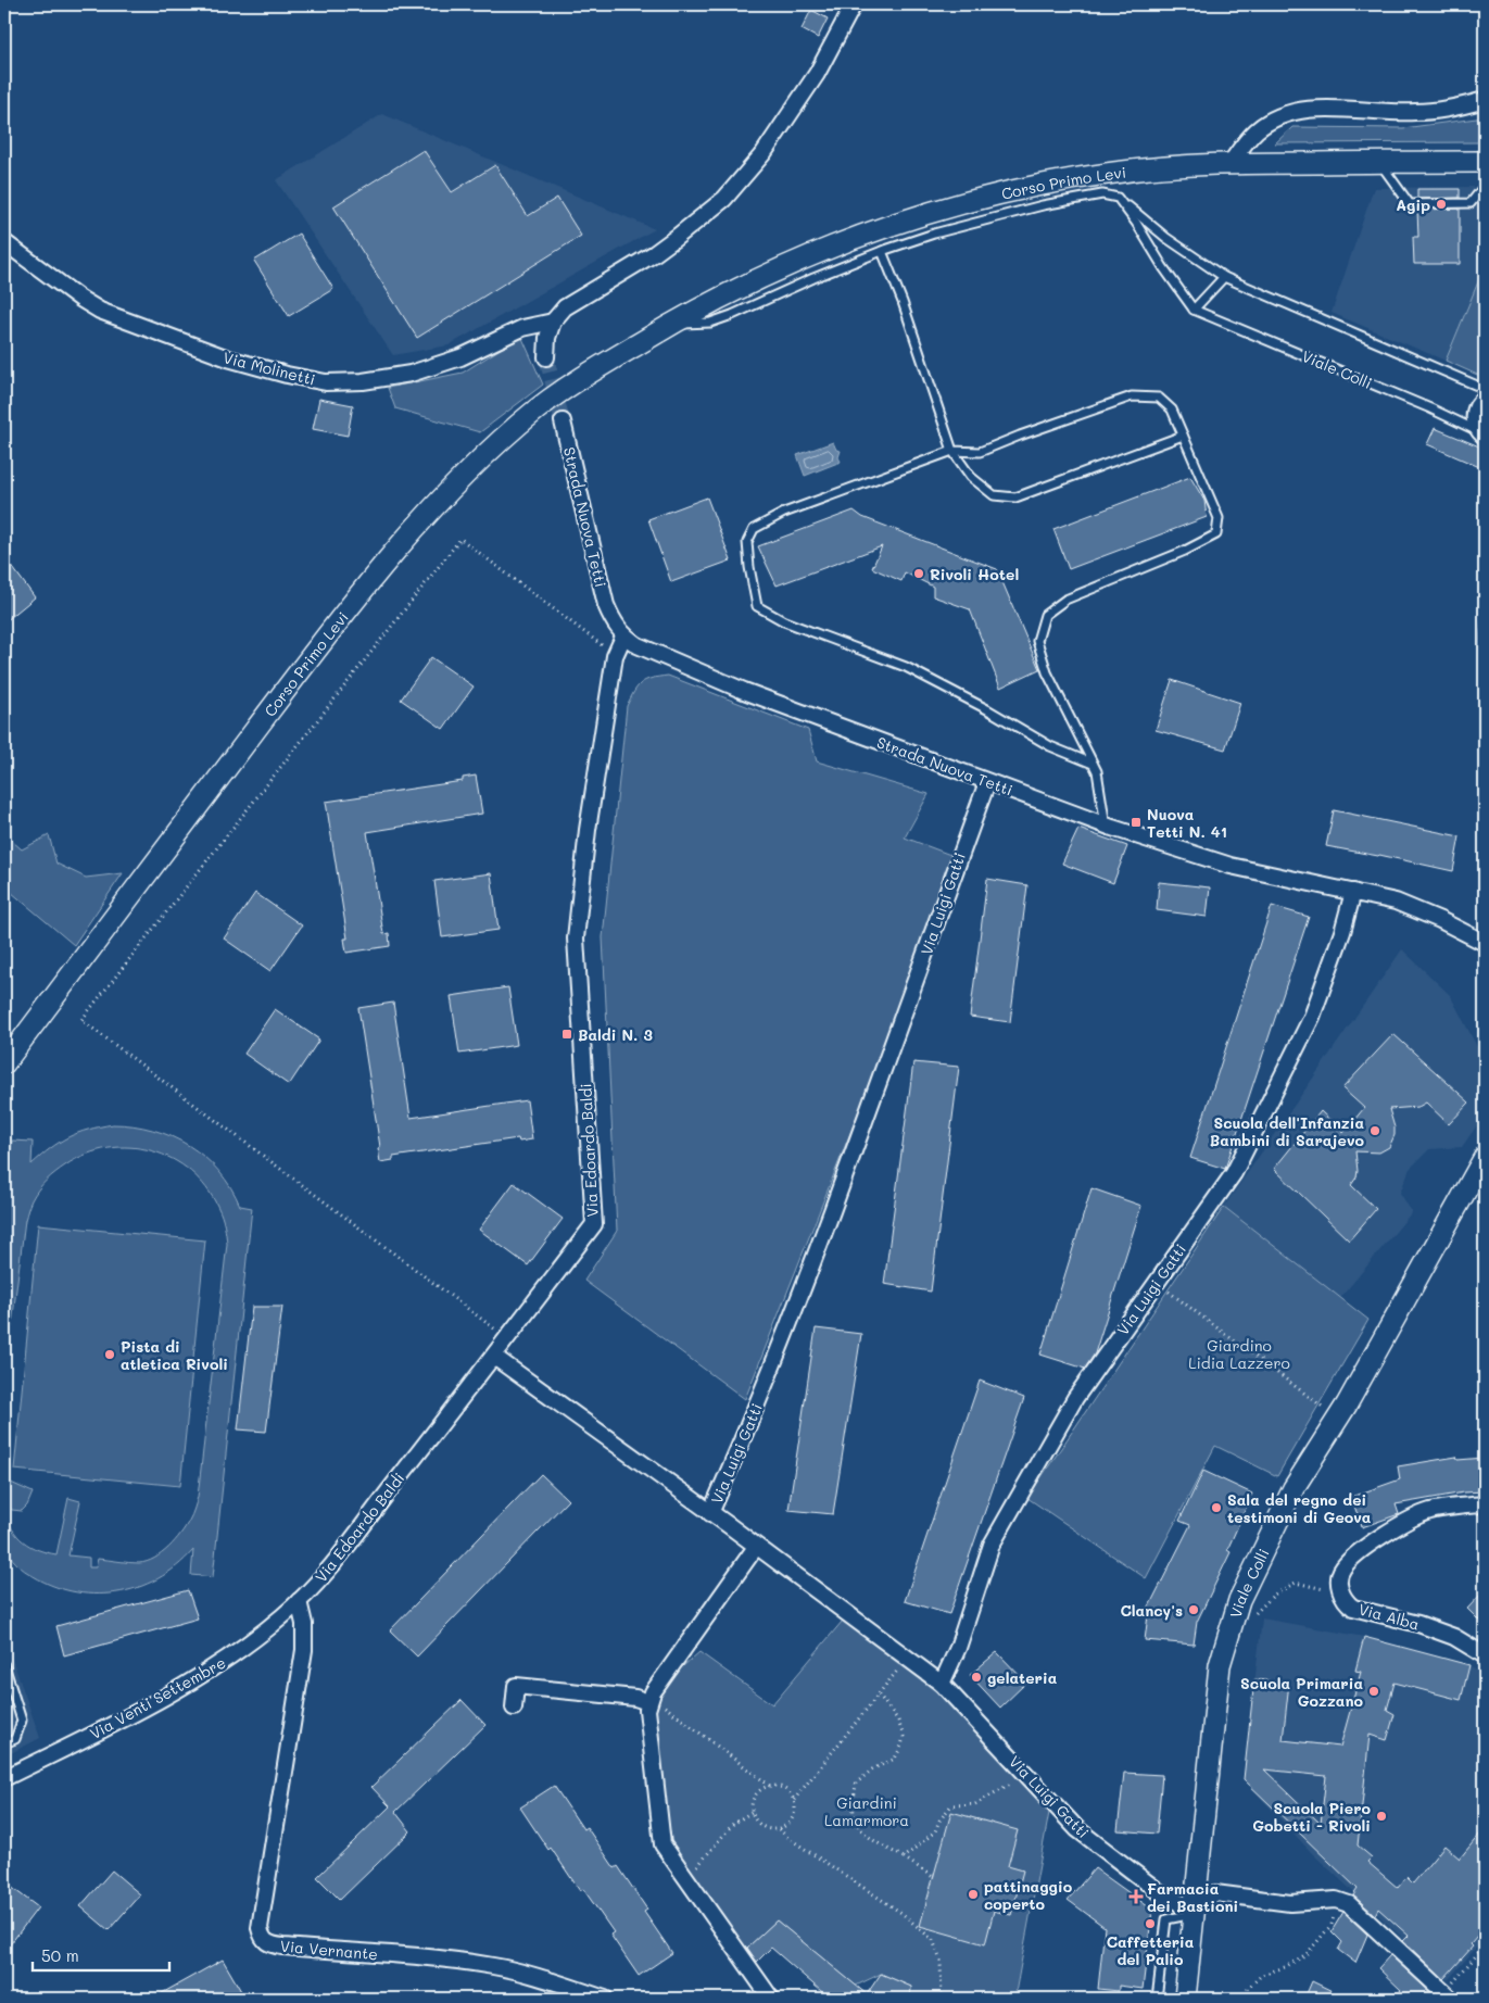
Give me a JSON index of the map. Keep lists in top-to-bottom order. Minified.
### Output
{"streets":{"main road":["Corso Primo Levi","Viale Colli"],"street":["Via Molinetti","Strada Nuova Tetti","Via Luigi Gatti","Via Edoardo Baldi","Via Alba","Via Venti Settembre","Via Vernante"]},"crossings":[["Viale Colli","Via Luigi Gatti"],["Strada Nuova Tetti","Via Luigi Gatti"],["Strada Nuova Tetti","Via Edoardo Baldi"],["Via Luigi Gatti","Via Edoardo Baldi"],["Via Edoardo Baldi","Via Venti Settembre"],["Via Edoardo Baldi","Via Vernante"],["Via Venti Settembre","Via Vernante"]],"parks":["Giardino Lidia Lazzero","Giardini Lamarmora"],"places":{"other":["Agip","Rivoli Hotel","Scuola dell'Infanzia Bambini di Sarajevo","Pista di atletica Rivoli","Sala del regno dei testimoni di Geova","Clancy's","gelateria","Scuola Primaria Gozzano","Scuola Piero Gobetti - Rivoli","pattinaggio coperto","Caffetteria del Palio"],"transit":["Nuova Tetti N. 41","Baldi N. 3"],"health":["Farmacia dei Bastioni"]},"scale_bar":"50 m"}
